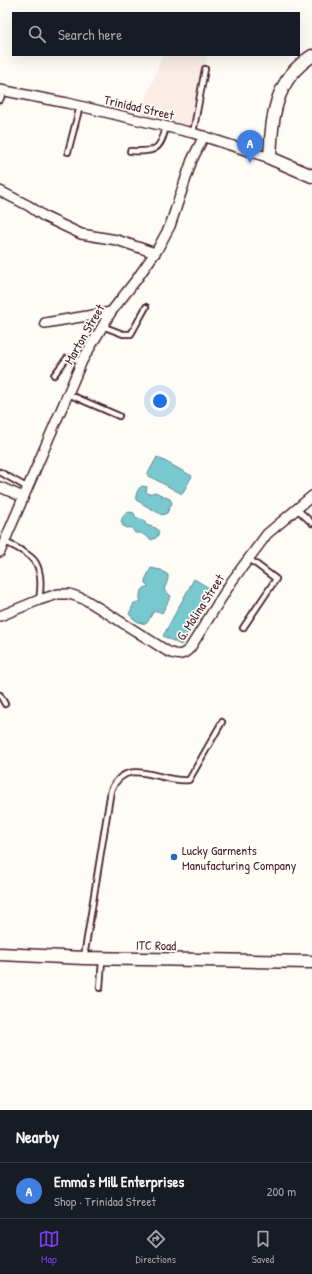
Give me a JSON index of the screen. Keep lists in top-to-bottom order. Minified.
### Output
{"streets":{"street":["Trinidad Street","Marton Street","G. Molina Street","ITC Road"]},"crossings":[["Trinidad Street","Marton Street"]],"places":["Lucky Garments Manufacturing Company"],"page":{"search":"Search here","pins":"A","heading":"Nearby","list":[{"mark":"A","name":"Emma's Mill Enterprises","note":"Shop · Trinidad Street","value":"200 m"}],"nav":["Map","Directions","Saved"]}}
